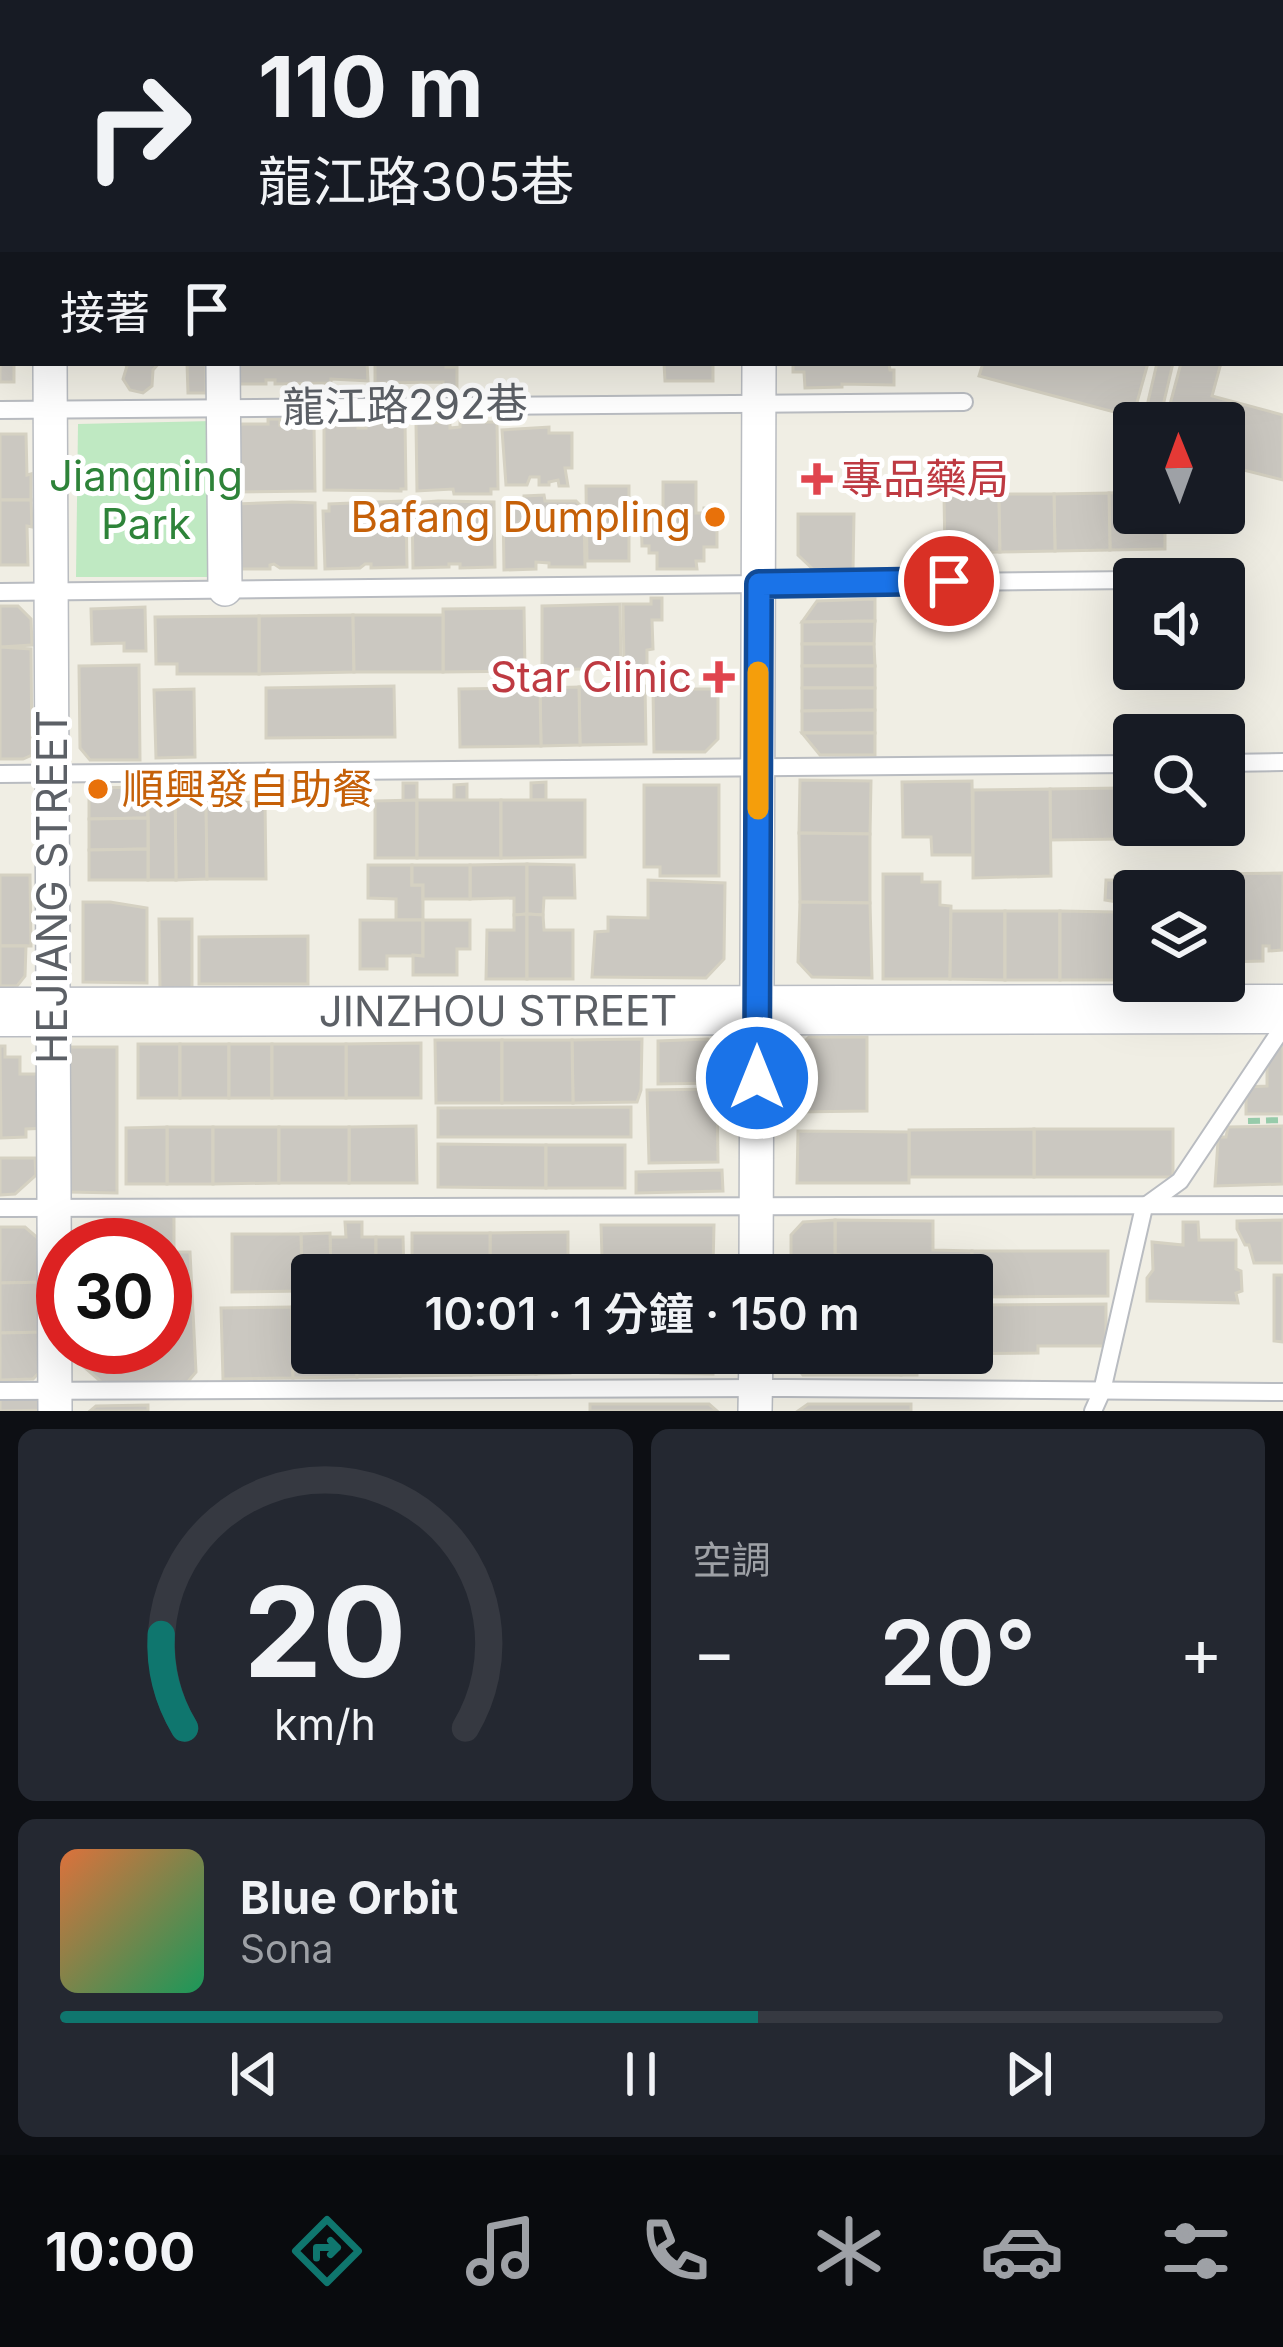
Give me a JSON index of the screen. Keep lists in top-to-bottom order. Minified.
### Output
{"streets":{"street":["HEJIANG STREET","JINZHOU STREET"],"lane":["龍江路292巷"]},"crossings":[["龍江路292巷","HEJIANG STREET"],["HEJIANG STREET","JINZHOU STREET"]],"parks":["Jiangning Park"],"places":{"health":["專品藥局","Star Clinic"],"other":["Bafang Dumpling","順興發自助餐"]},"north":"top","page":{"turn":["110 m","龍江路305巷"],"then":"接著","limit":"30","trip":"10:01 · 1 分鐘 · 150 m","tile":"空調","heat":["−","20°","+"],"song":["Blue Orbit","Sona"],"tabs":"10:00","gauge":["20","km/h"]}}
